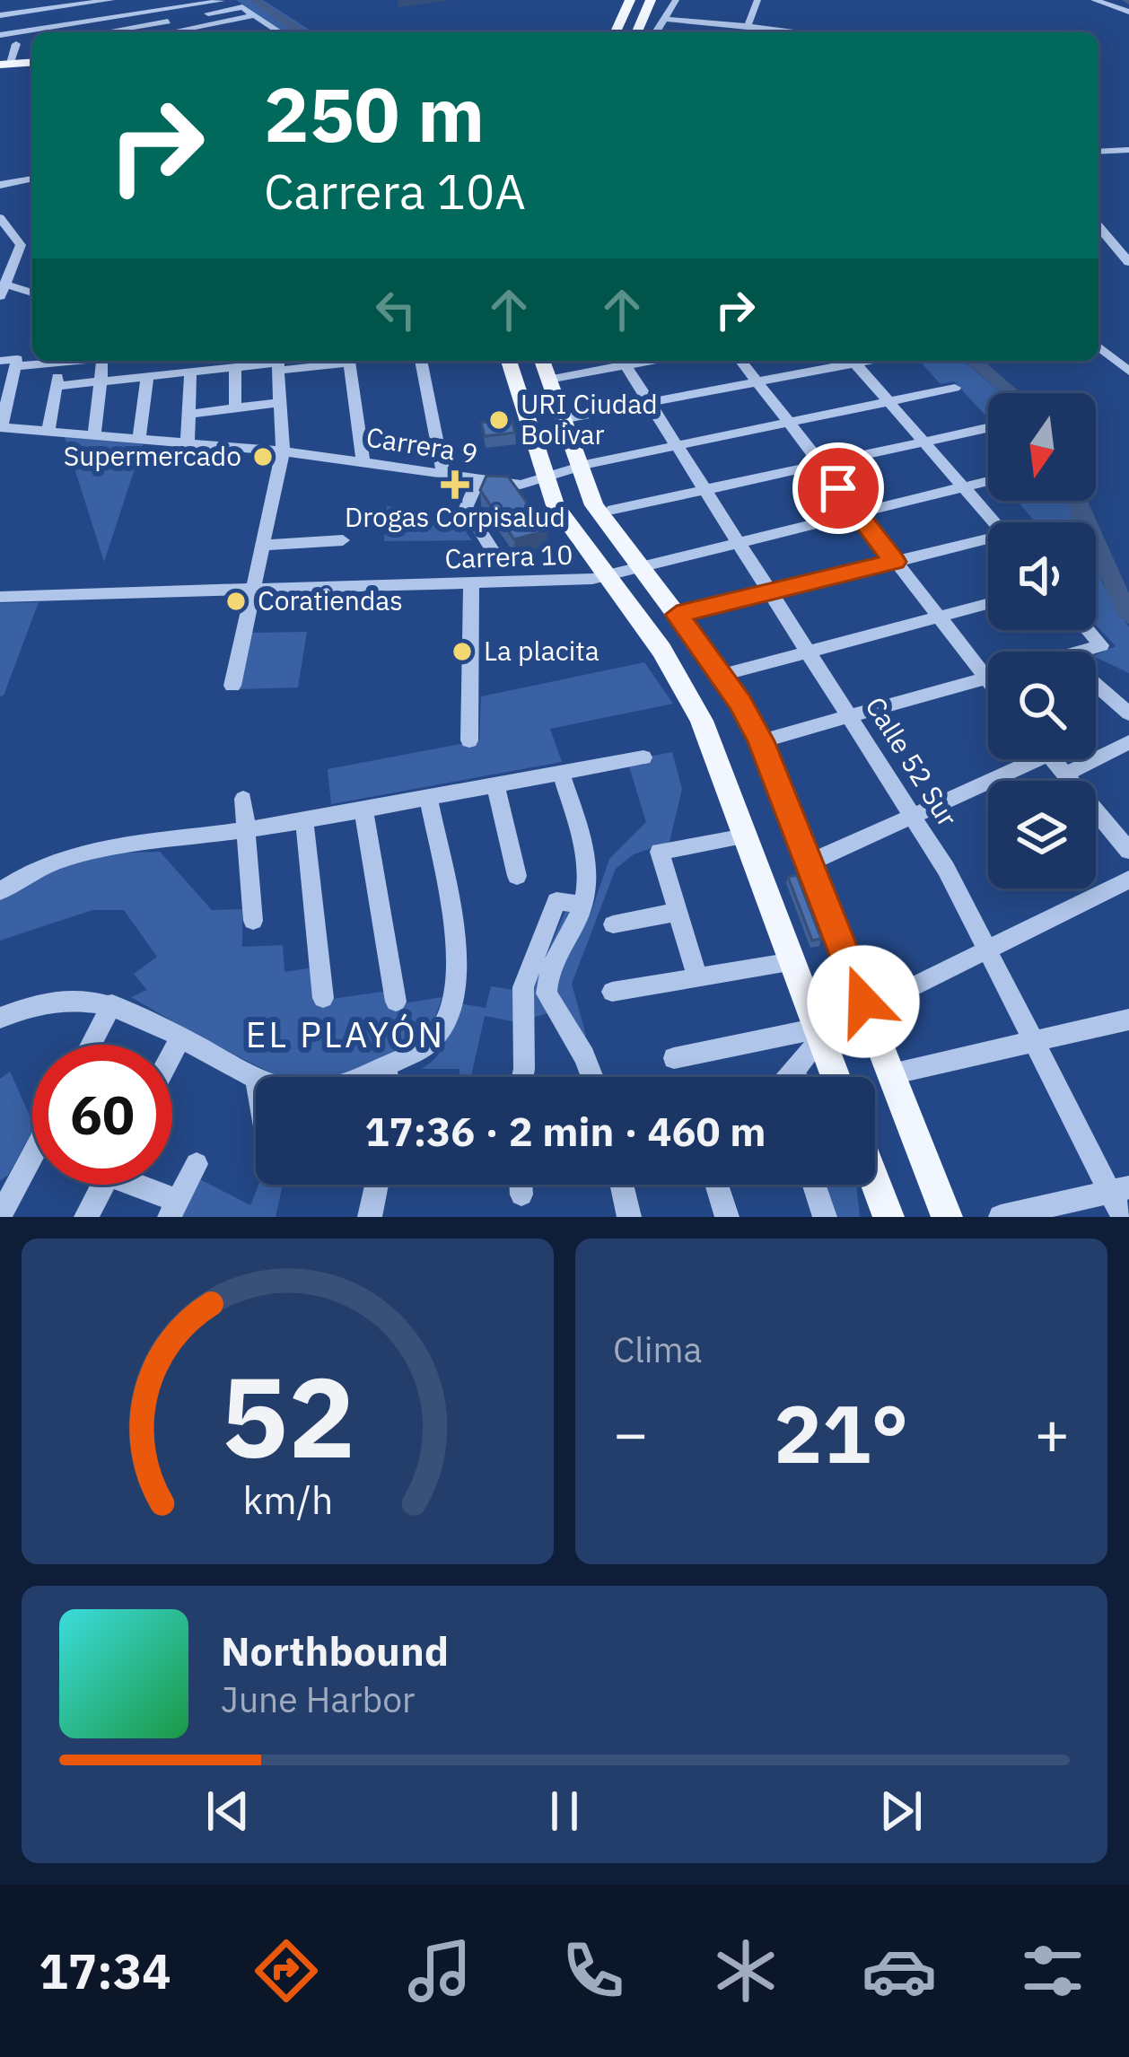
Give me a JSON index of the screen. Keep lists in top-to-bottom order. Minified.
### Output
{"streets":{"street":["Carrera 9","Carrera 10","Calle 52 Sur"]},"crossings":[["Carrera 9","Calle 52 Sur"],["Carrera 10","Calle 52 Sur"]],"districts":["EL PLAYÓN"],"places":{"other":["URI Ciudad Bolivar","Supermercado","Coratiendas","La placita"],"health":["Drogas Corpisalud"]},"north":"bottom","page":{"turn":["250 m","Carrera 10A"],"limit":"60","trip":"17:36 · 2 min · 460 m","tile":"Clima","heat":["−","21°","+"],"song":["Northbound","June Harbor"],"tabs":"17:34","gauge":["52","km/h"]}}
